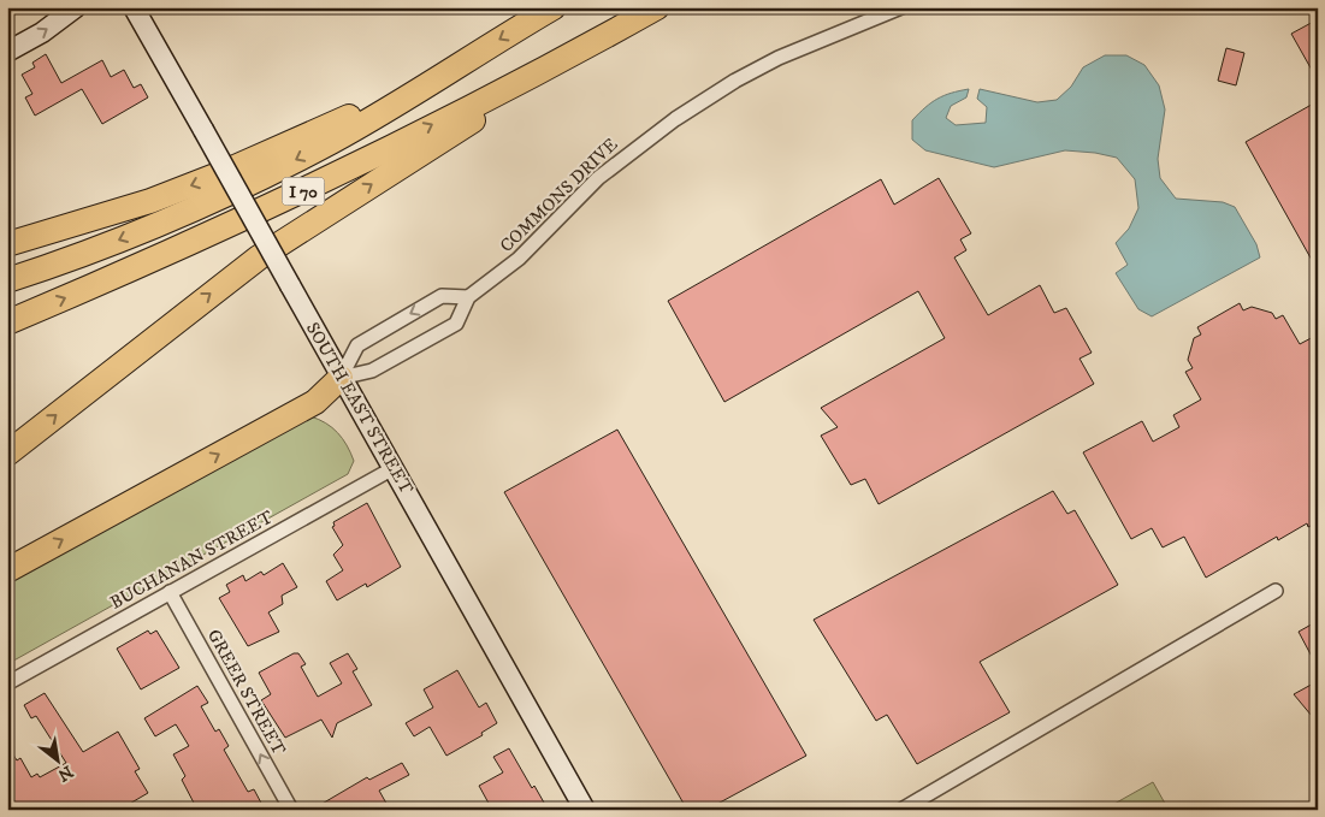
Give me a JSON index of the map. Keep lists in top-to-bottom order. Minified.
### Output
{"streets":{"highway":["I 70"],"main road":["SOUTH EAST STREET"],"street":["COMMONS DRIVE","BUCHANAN STREET","GREER STREET"]},"crossings":[["SOUTH EAST STREET","BUCHANAN STREET"],["BUCHANAN STREET","GREER STREET"]],"one_way":["GREER STREET"],"north":"bottom right"}
